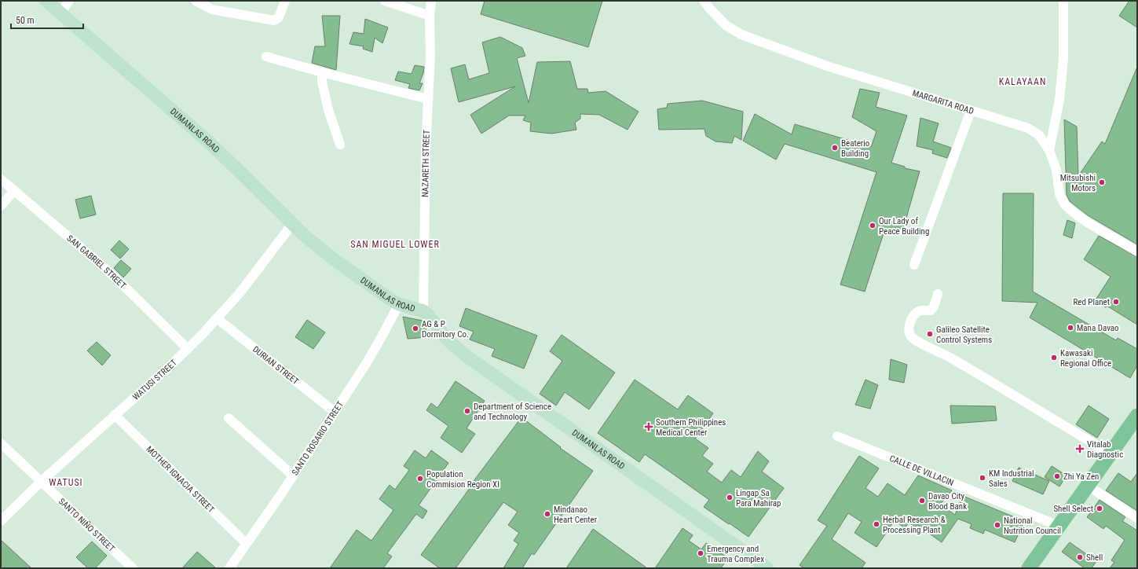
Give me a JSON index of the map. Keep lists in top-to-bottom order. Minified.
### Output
{"streets":{"main road":["DUMANLAS ROAD"],"street":["MARGARITA ROAD","NAZARETH STREET","SAN GABRIEL STREET","DURIAN STREET","WATUSI STREET","SANTO ROSARIO STREET","CALLE DE VILLACIN","MOTHER IGNACIA STREET","SANTO NIÑO STREET"]},"crossings":[["DUMANLAS ROAD","NAZARETH STREET"],["DUMANLAS ROAD","WATUSI STREET"],["DUMANLAS ROAD","SANTO ROSARIO STREET"],["SAN GABRIEL STREET","WATUSI STREET"],["DURIAN STREET","WATUSI STREET"],["DURIAN STREET","SANTO ROSARIO STREET"],["WATUSI STREET","MOTHER IGNACIA STREET"],["WATUSI STREET","SANTO NIÑO STREET"],["SANTO ROSARIO STREET","MOTHER IGNACIA STREET"]],"districts":["KALAYAAN","SAN MIGUEL LOWER","WATUSI"],"places":{"other":["Beaterio Building","Mitsubishi Motors","Our Lady of Peace Building","Red Planet","Mana Davao","AG & P Dormitory Co.","Galileo Satellite Control Systems","Kawasaki Regional Office","Department of Science and Technology","Zhi Ya Zen","KM Industrial Sales","Population Commision Region XI","Lingap Sa Para Mahirap","Davao City Blood Bank","Shell Select","Mindanao Heart Center","Herbal Research & Processing Plant","National Nutrition Council","Emergency and Trauma Complex","Shell"],"health":["Southern Philippines Medical Center","Vitalab Diagnostic"]},"scale_bar":"50 m"}
